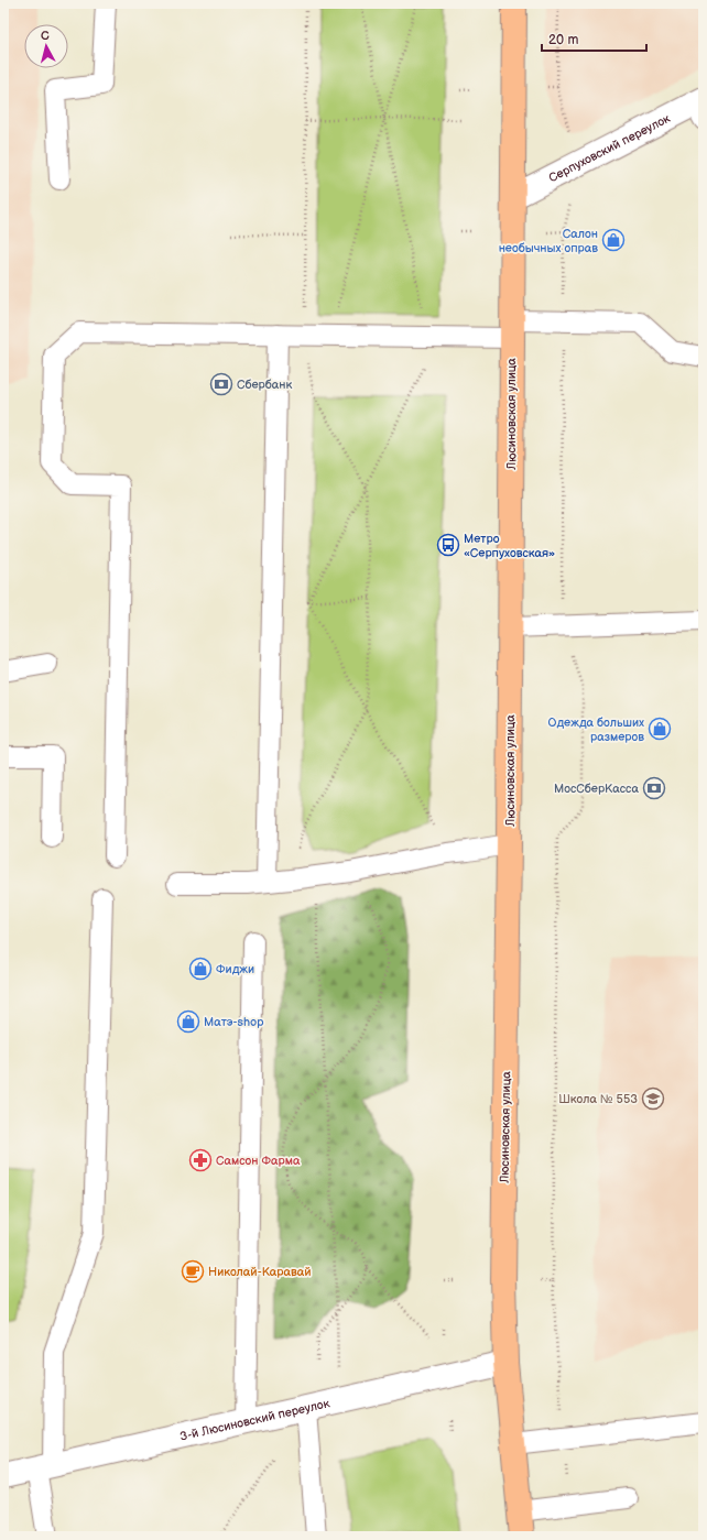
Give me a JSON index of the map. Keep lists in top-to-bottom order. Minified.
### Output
{"streets":{"main road":["Люсиновская улица"],"street":["Серпуховский переулок","3-й Люсиновский переулок"]},"crossings":[["Серпуховский переулок","Люсиновская улица"],["Люсиновская улица","3-й Люсиновский переулок"]],"places":{"shop":["Салон необычных оправ","Одежда больших размеров","Фиджи","Матэ-shop"],"bank":["Сбербанк","МосСберКасса"],"bus stop":["Метро «Серпуховская»"],"school or university":["Школа № 553"],"pharmacy":["Самсон Фарма"],"cafe":["Николай-Каравай"]},"scale_bar":"20 m","north":"top"}
